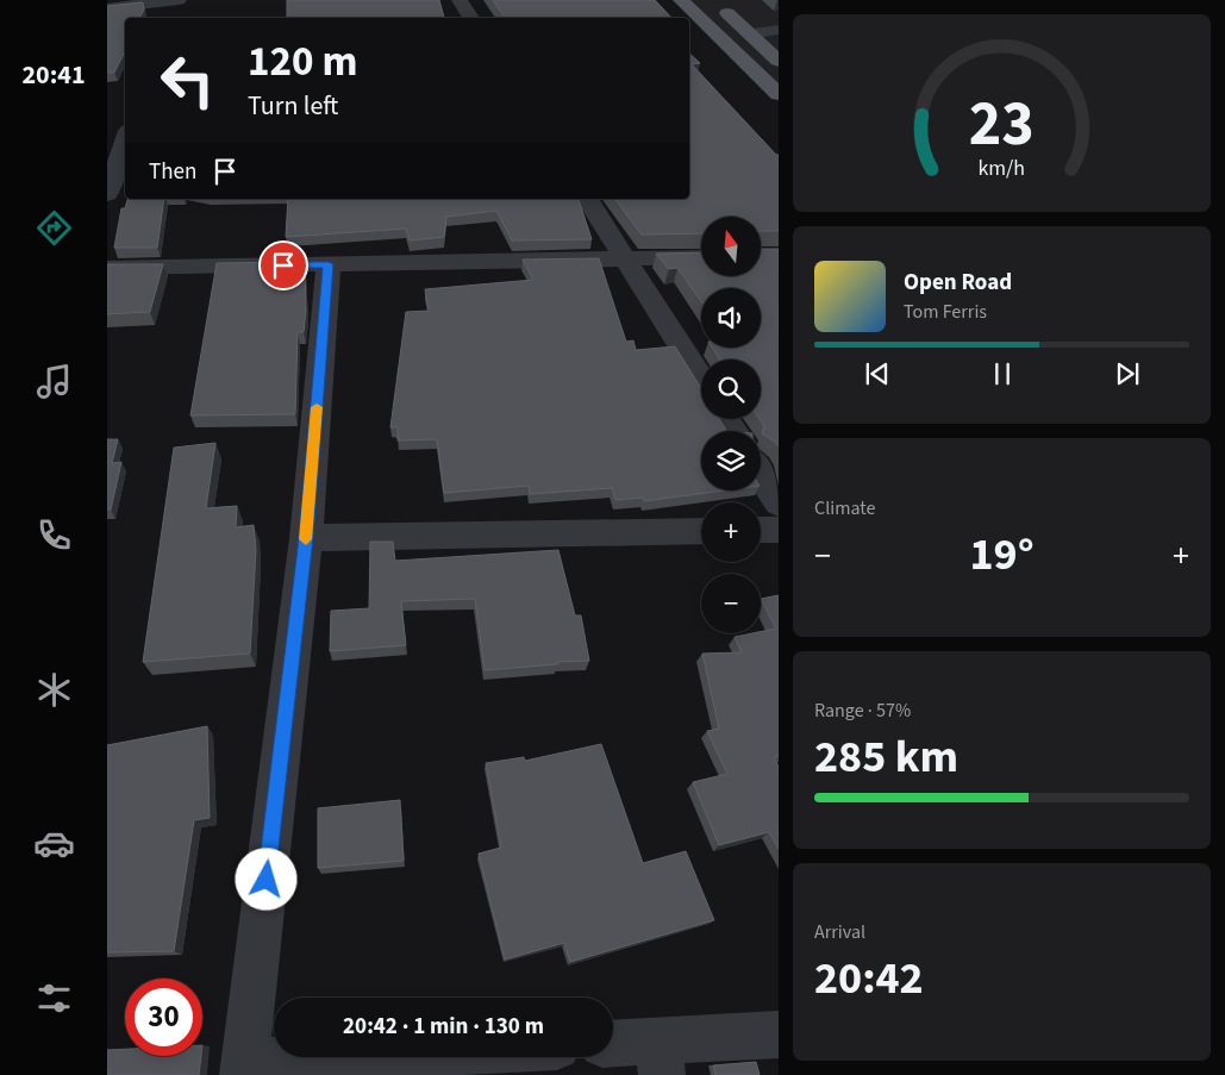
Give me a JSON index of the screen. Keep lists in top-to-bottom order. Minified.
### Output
{"north":"top","page":{"tabs":"20:41","turn":["120 m","Turn left"],"then":"Then","map_buttons":["+","−"],"song":["Open Road","Tom Ferris"],"tile":["Climate",["Range · 57%","285 km"],["Arrival","20:42"]],"heat":["−","19°","+"],"limit":"30","trip":"20:42 · 1 min · 130 m","gauge":["23","km/h"]}}
